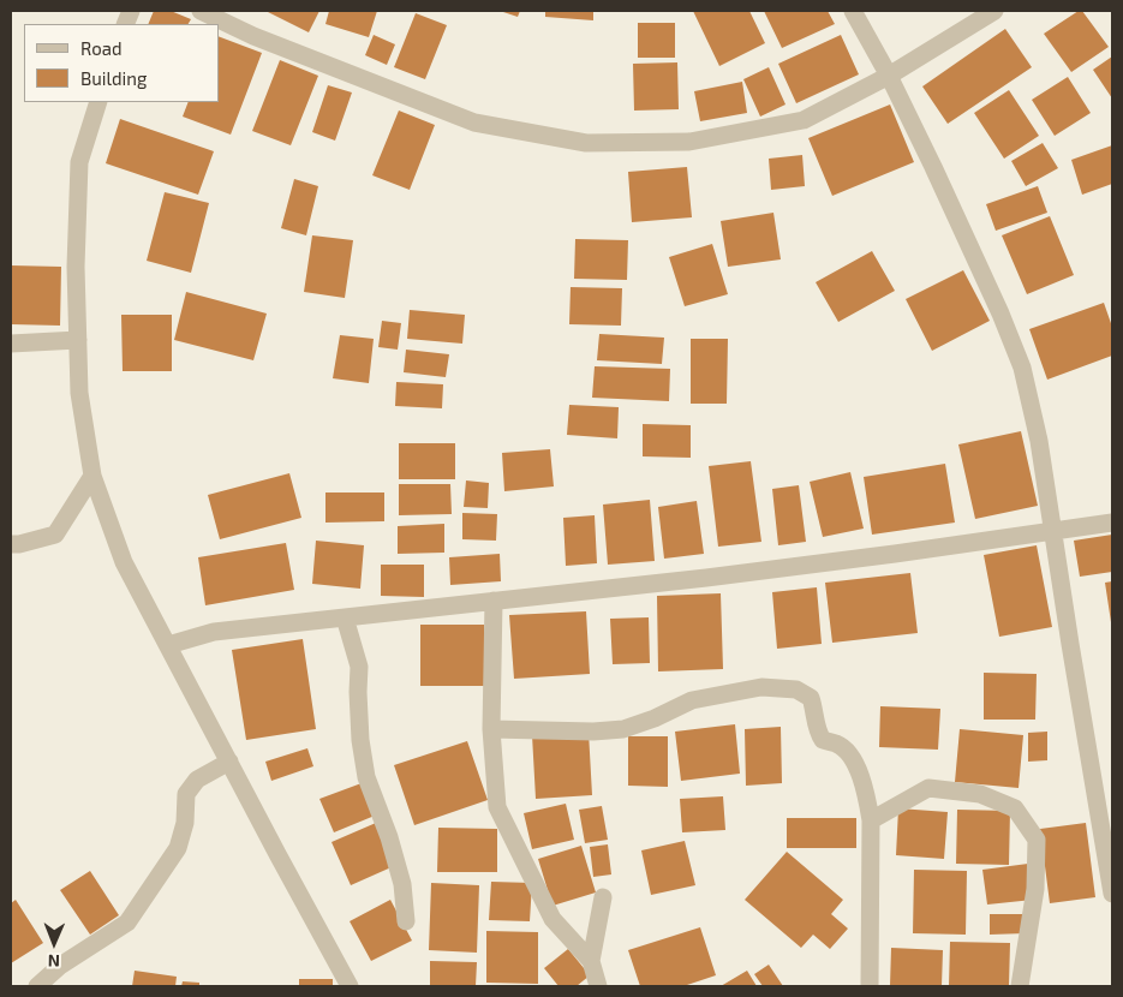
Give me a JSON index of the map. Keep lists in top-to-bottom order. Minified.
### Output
{"legend":["Road","Building"],"north":"bottom"}
